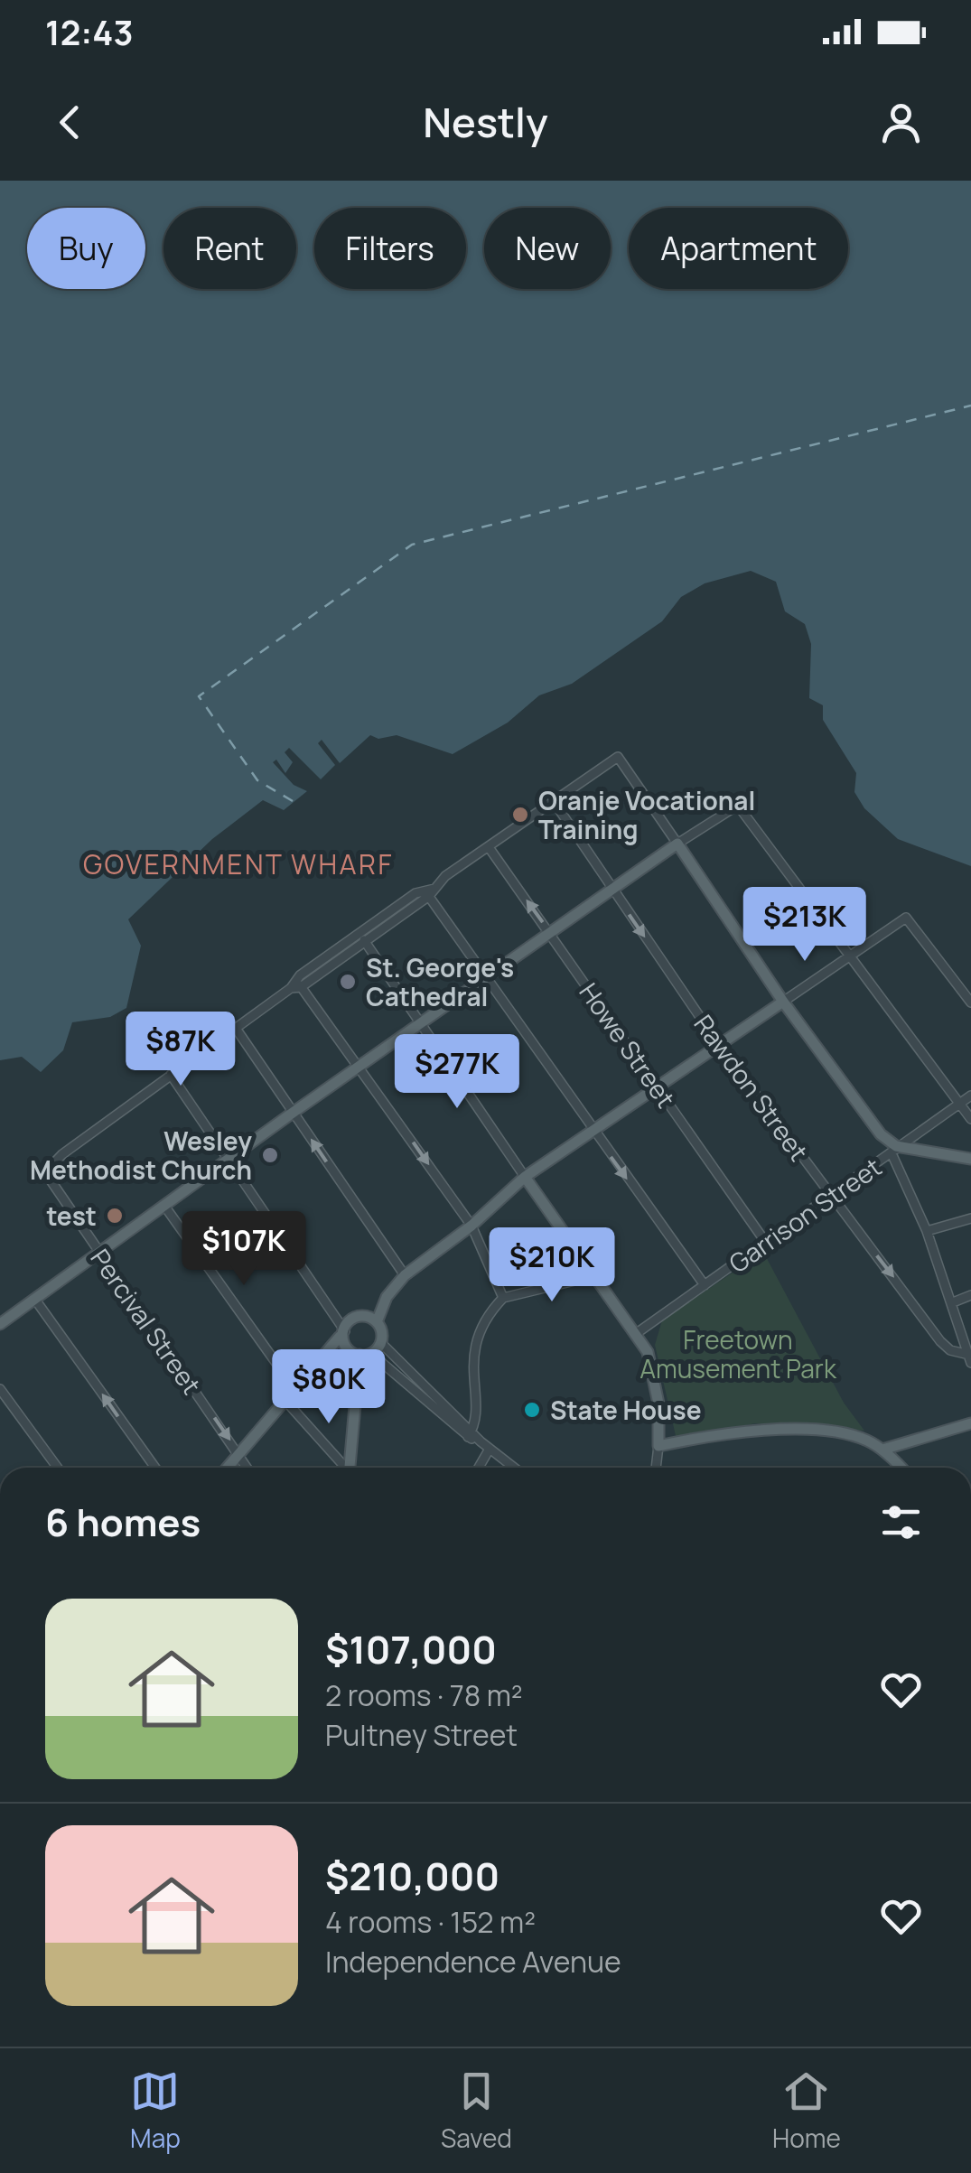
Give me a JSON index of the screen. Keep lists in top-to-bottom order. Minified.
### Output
{"streets":{"street":["Howe Street","Rawdon Street","Garrison Street","Percival Street"]},"crossings":[["Howe Street","Garrison Street"],["Rawdon Street","Garrison Street"]],"one_way":["Percival Street"],"districts":["GOVERNMENT WHARF"],"parks":["Freetown Amusement Park"],"places":["Oranje Vocational Training","St. George's Cathedral","Wesley Methodist Church","test","State House"],"page":{"status":"12:43","header":"Nestly","chip":["Buy","Rent","Filters","New","Apartment"],"price":["$213K","$87K","$277K","$107K","$210K","$80K"],"heading":"6 homes","list":[{"name":"$107,000","note":"2 rooms · 78 m² · Pultney Street"},{"name":"$210,000","note":"4 rooms · 152 m² · Independence Avenue"}],"tabs":["Map","Saved","Home"]}}
